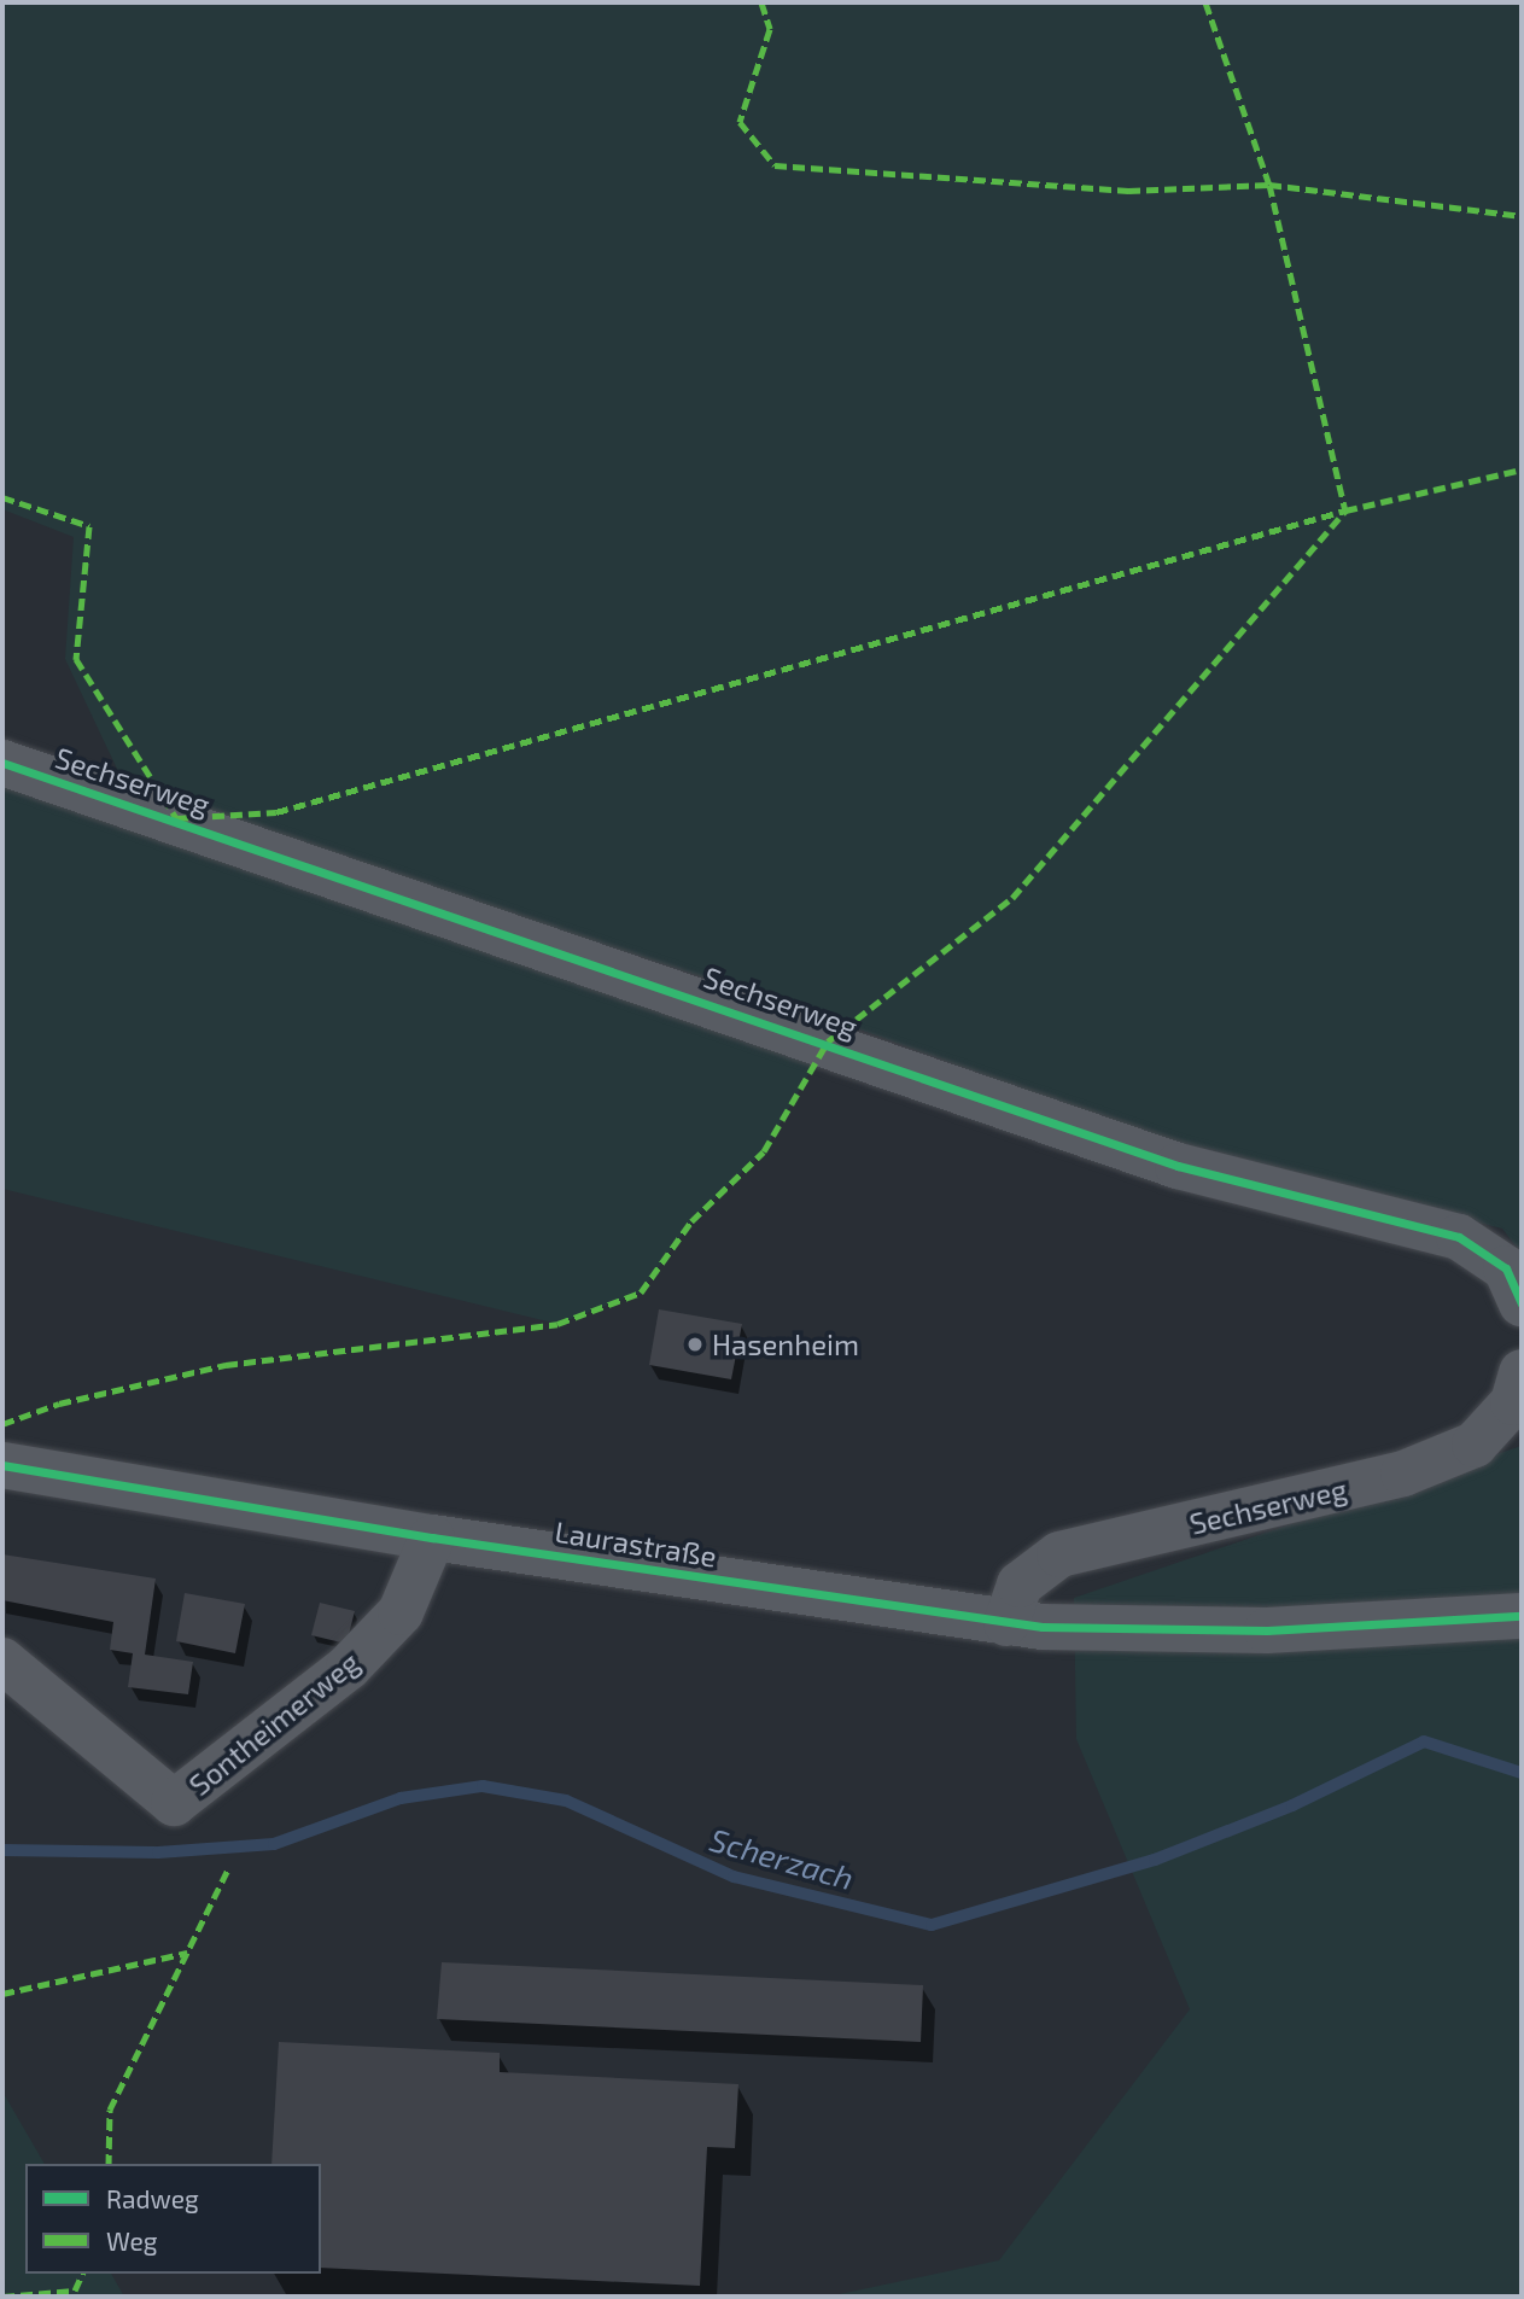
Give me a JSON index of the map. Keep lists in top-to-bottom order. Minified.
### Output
{"streets":{"street":["Sechserweg","Laurastraße","Sontheimerweg"]},"crossings":[["Sechserweg","Laurastraße"],["Laurastraße","Sontheimerweg"]],"water":["Scherzach"],"places":["Hasenheim"],"legend":["Radweg","Weg"]}
